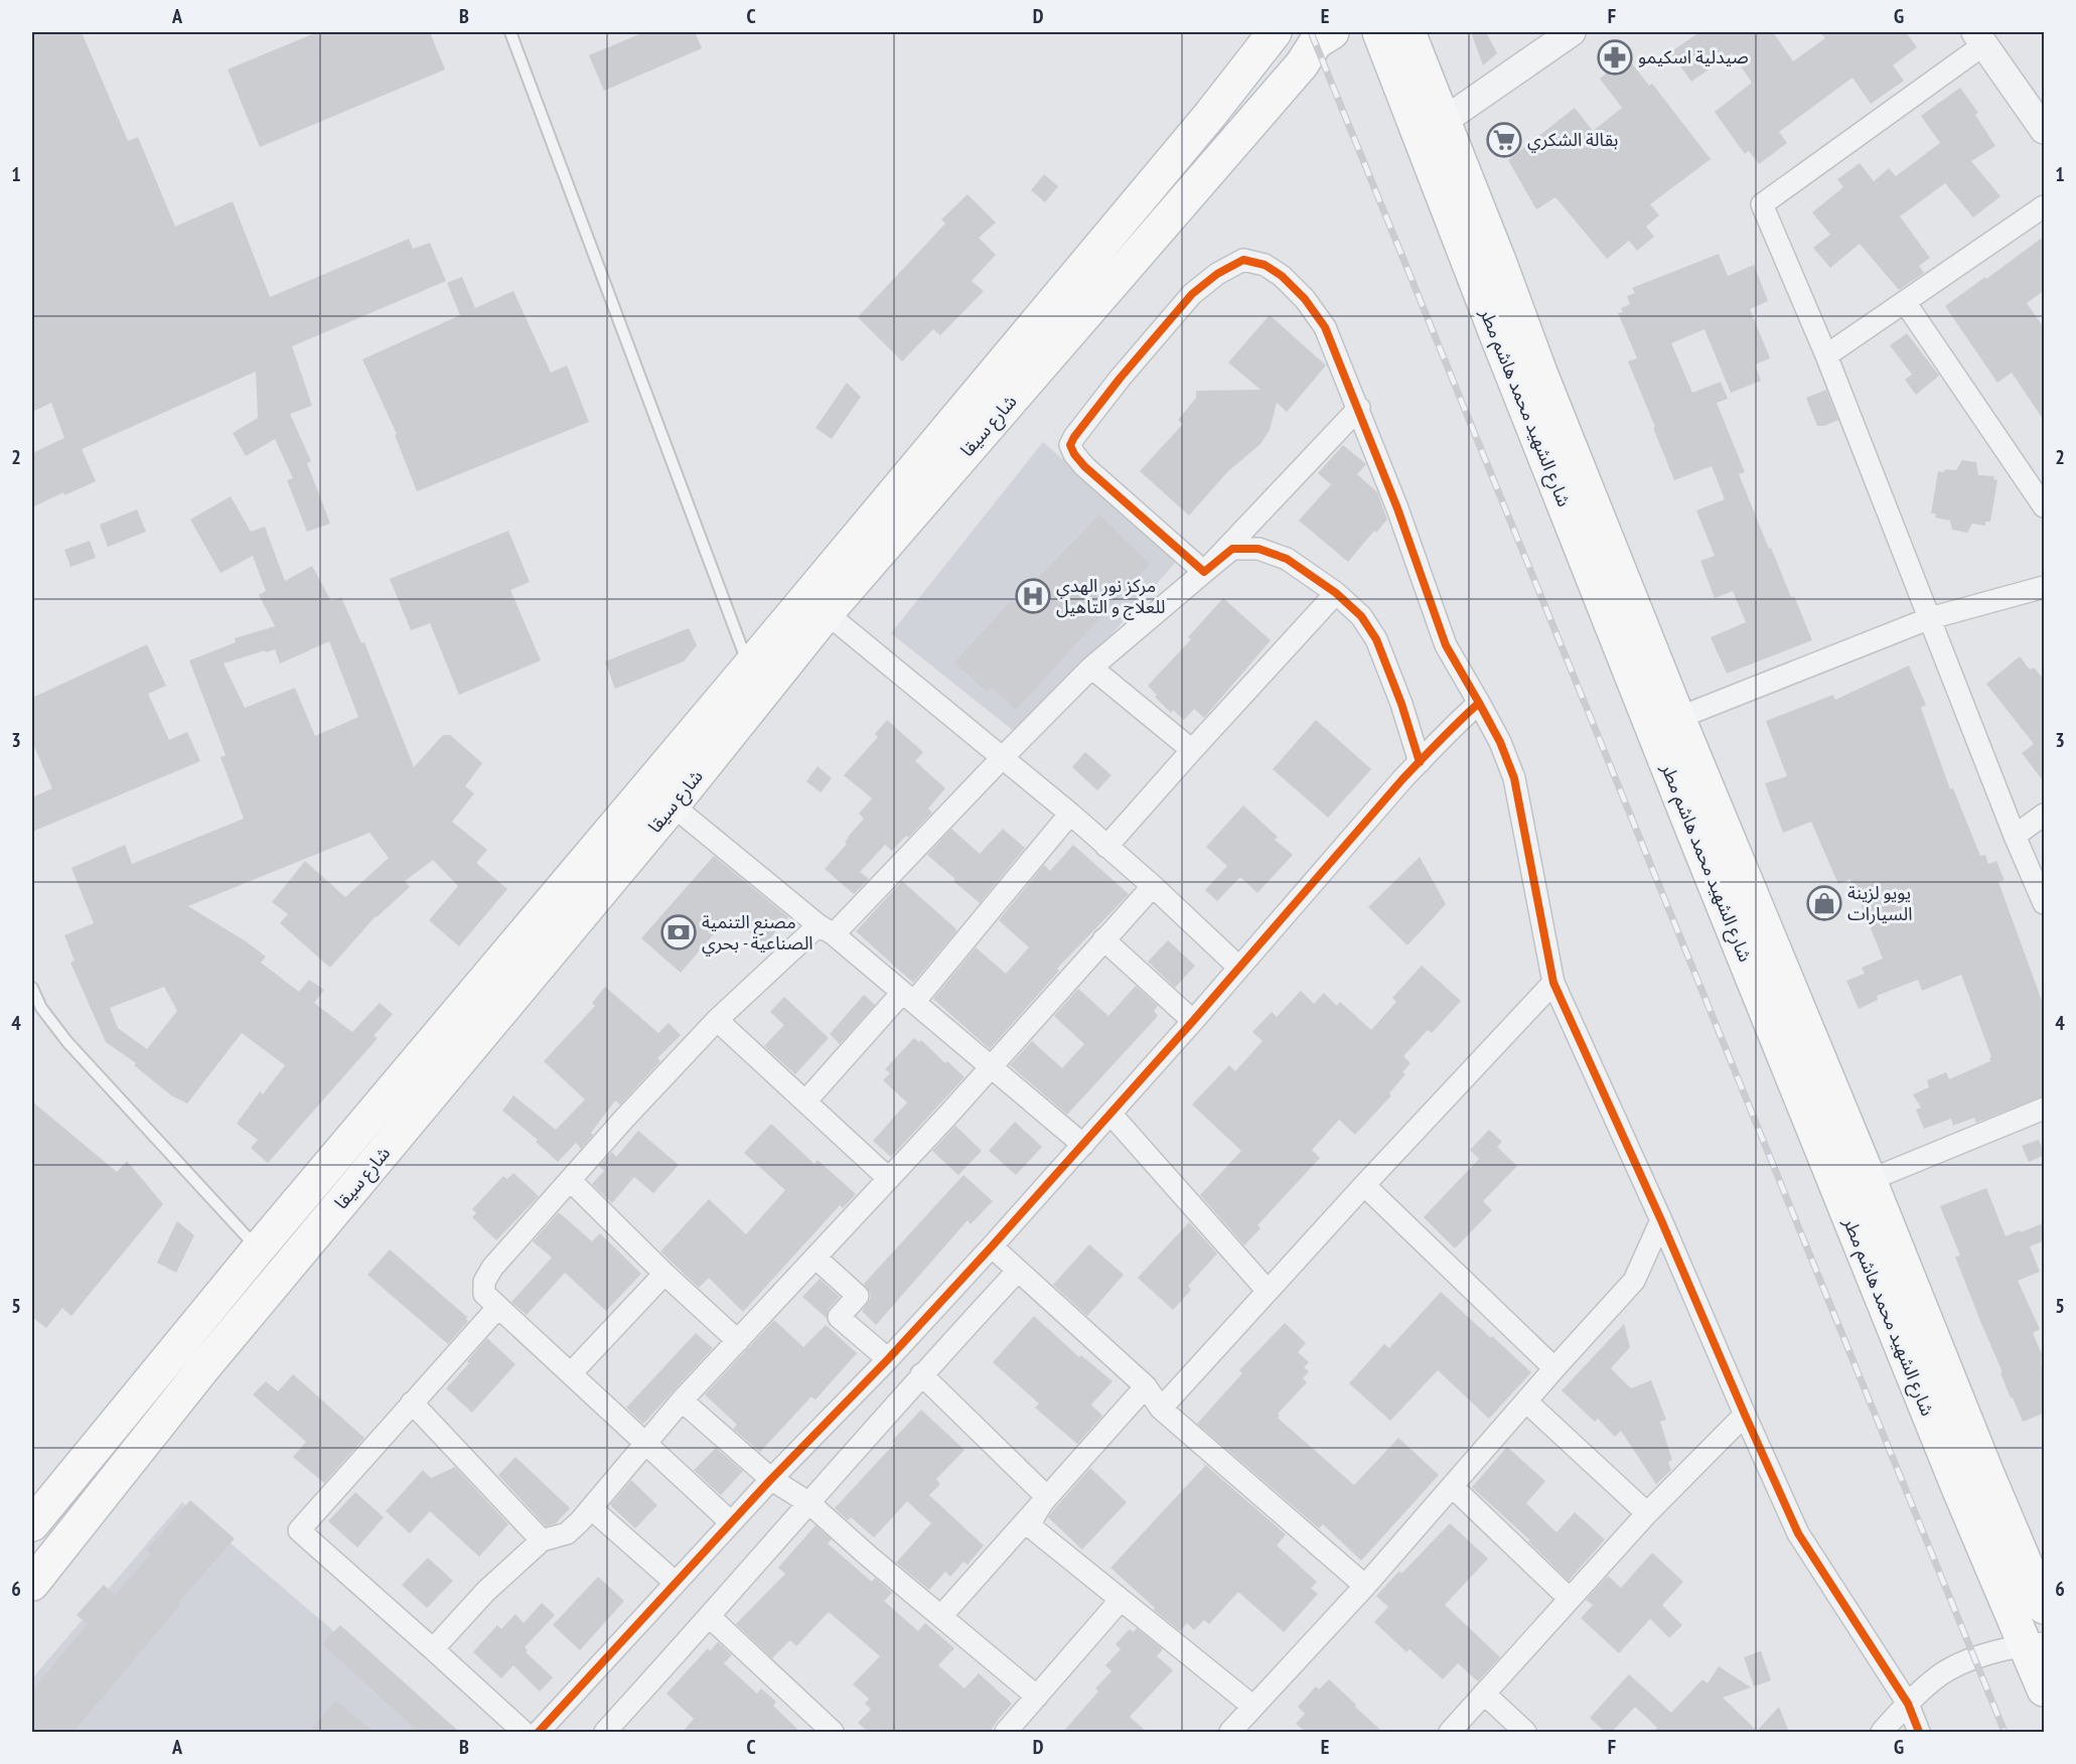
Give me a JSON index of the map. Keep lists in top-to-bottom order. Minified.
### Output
{"streets":{"main road":["شارع الشهيد محمد هاشم مطر","شارع سيقا"]},"places":{"pharmacy":["صيدلية اسكيمو"],"supermarket":["بقالة الشكري"],"hospital":["مركز نور الهدي للعلاج و التاهيل"],"shop":["يويو لزينة السيارات"],"bank":["مصنع التنمية الصناعية - بحري"]},"grid":{"columns":["A","B","C","D","E","F","G"],"rows":["1","2","3","4","5","6"]}}
